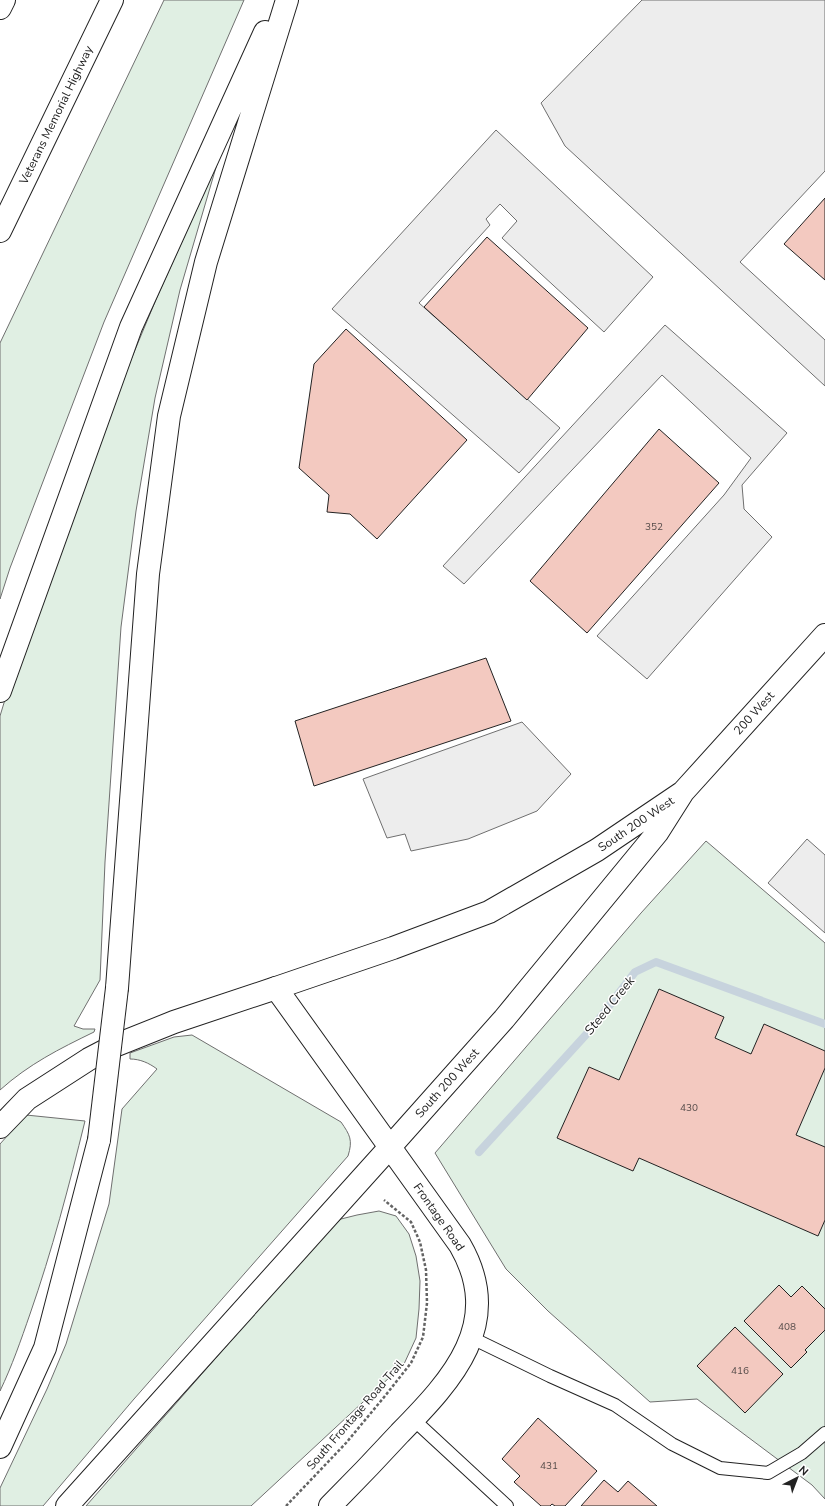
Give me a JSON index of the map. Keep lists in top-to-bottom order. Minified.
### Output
{"streets":{"main road":["Veterans Memorial Highway","200 West","South 200 West","Frontage Road"],"path":["South Frontage Road Trail"]},"crossings":[["200 West","South 200 West"],["South 200 West","Frontage Road"]],"water":["Steed Creek"],"house_numbers":["352","430","408","416","431"],"north":"top right"}
